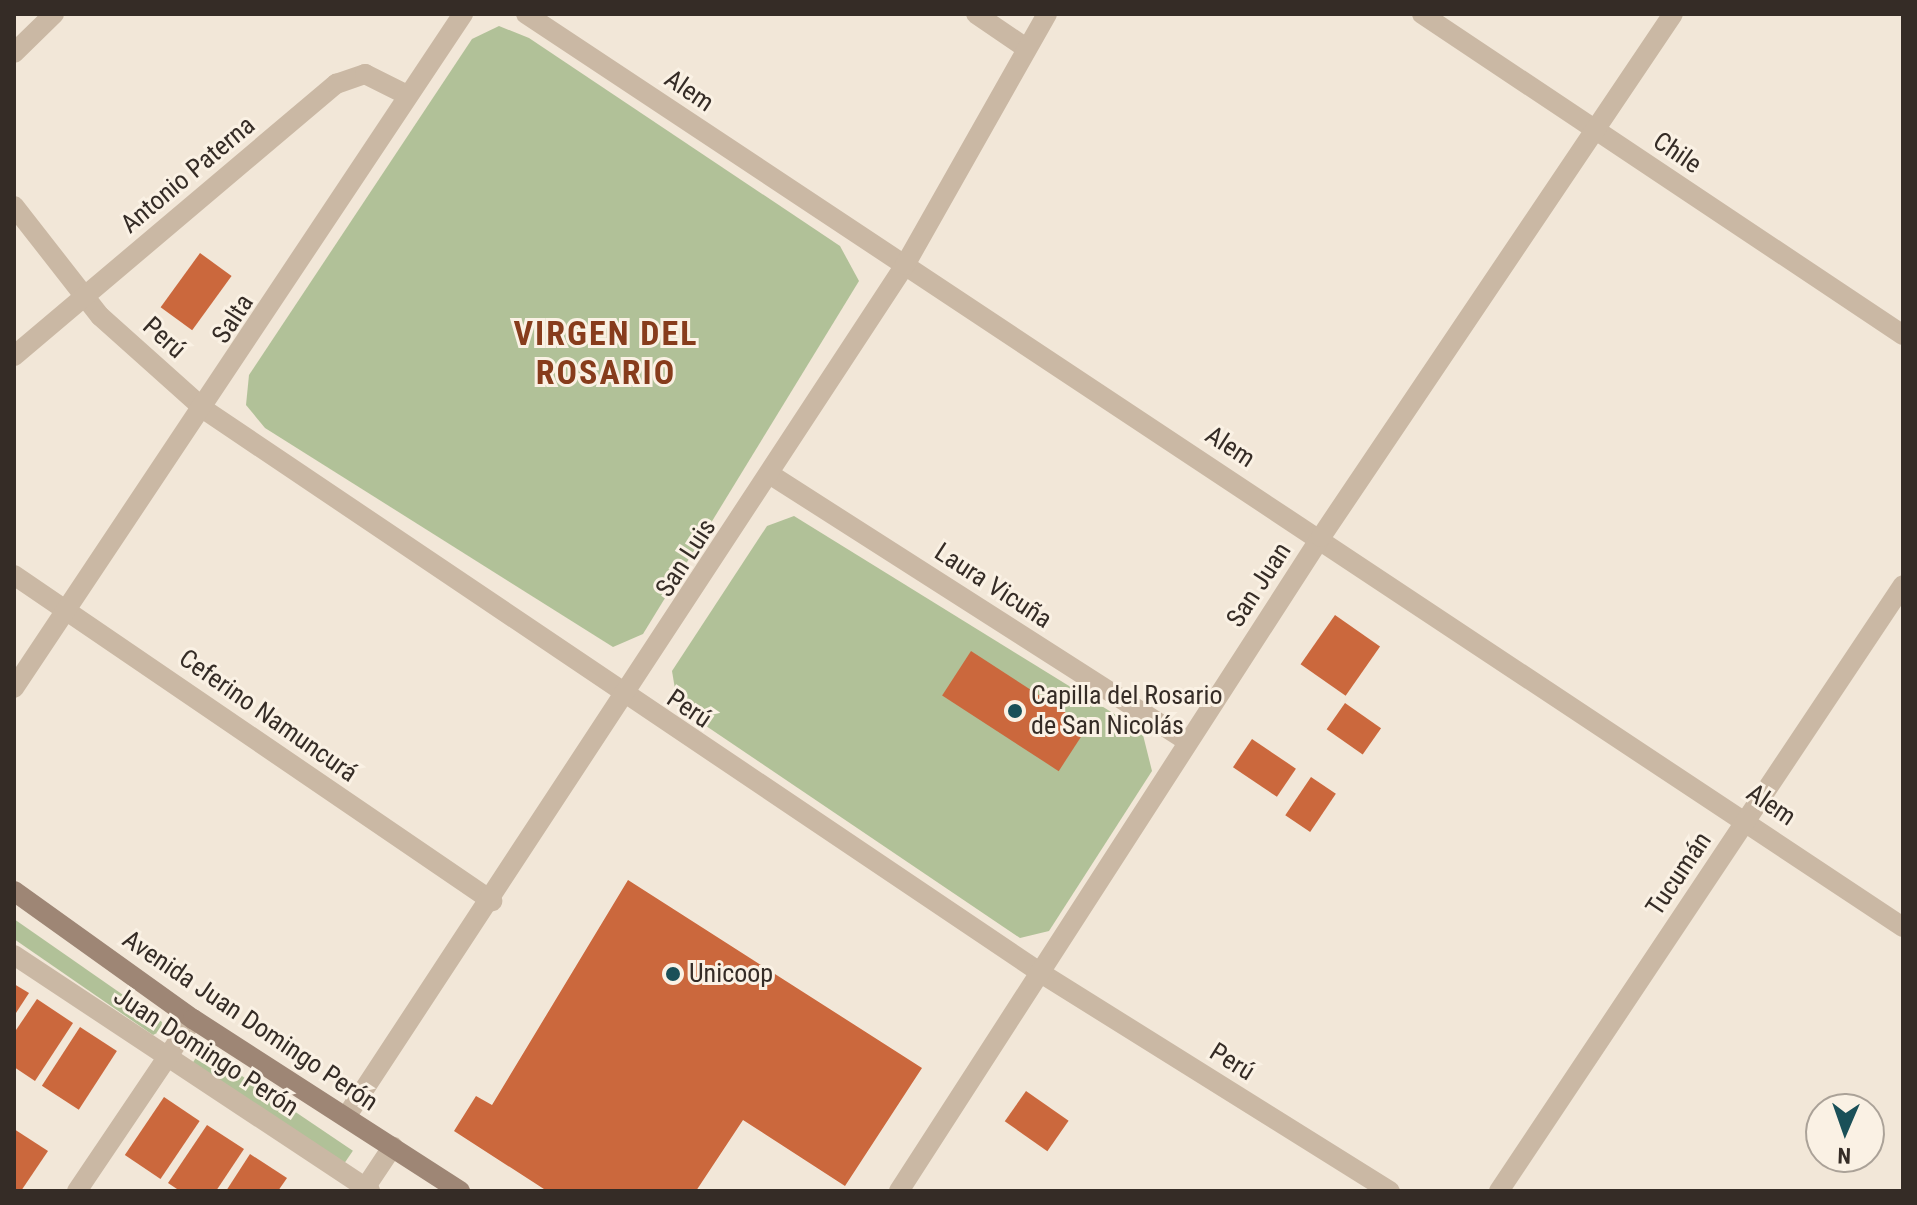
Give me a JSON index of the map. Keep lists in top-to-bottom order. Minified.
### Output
{"streets":{"main road":["Avenida Juan Domingo Perón"],"street":["Alem","Chile","Antonio Paterna","Salta","Perú","San Luis","San Juan","Laura Vicuña","Ceferino Namuncurá","Tucumán","Juan Domingo Perón"]},"crossings":[["Alem","San Luis"],["Alem","San Juan"],["Alem","Tucumán"],["Chile","San Juan"],["Antonio Paterna","Salta"],["Antonio Paterna","Perú"],["Salta","Perú"],["Salta","Ceferino Namuncurá"],["Perú","San Luis"],["Perú","San Juan"],["San Luis","Laura Vicuña"],["San Luis","Ceferino Namuncurá"],["San Luis","Avenida Juan Domingo Perón"],["San Juan","Laura Vicuña"]],"districts":["VIRGEN DEL ROSARIO"],"places":["Capilla del Rosario de San Nicolás","Unicoop"],"north":"bottom"}
